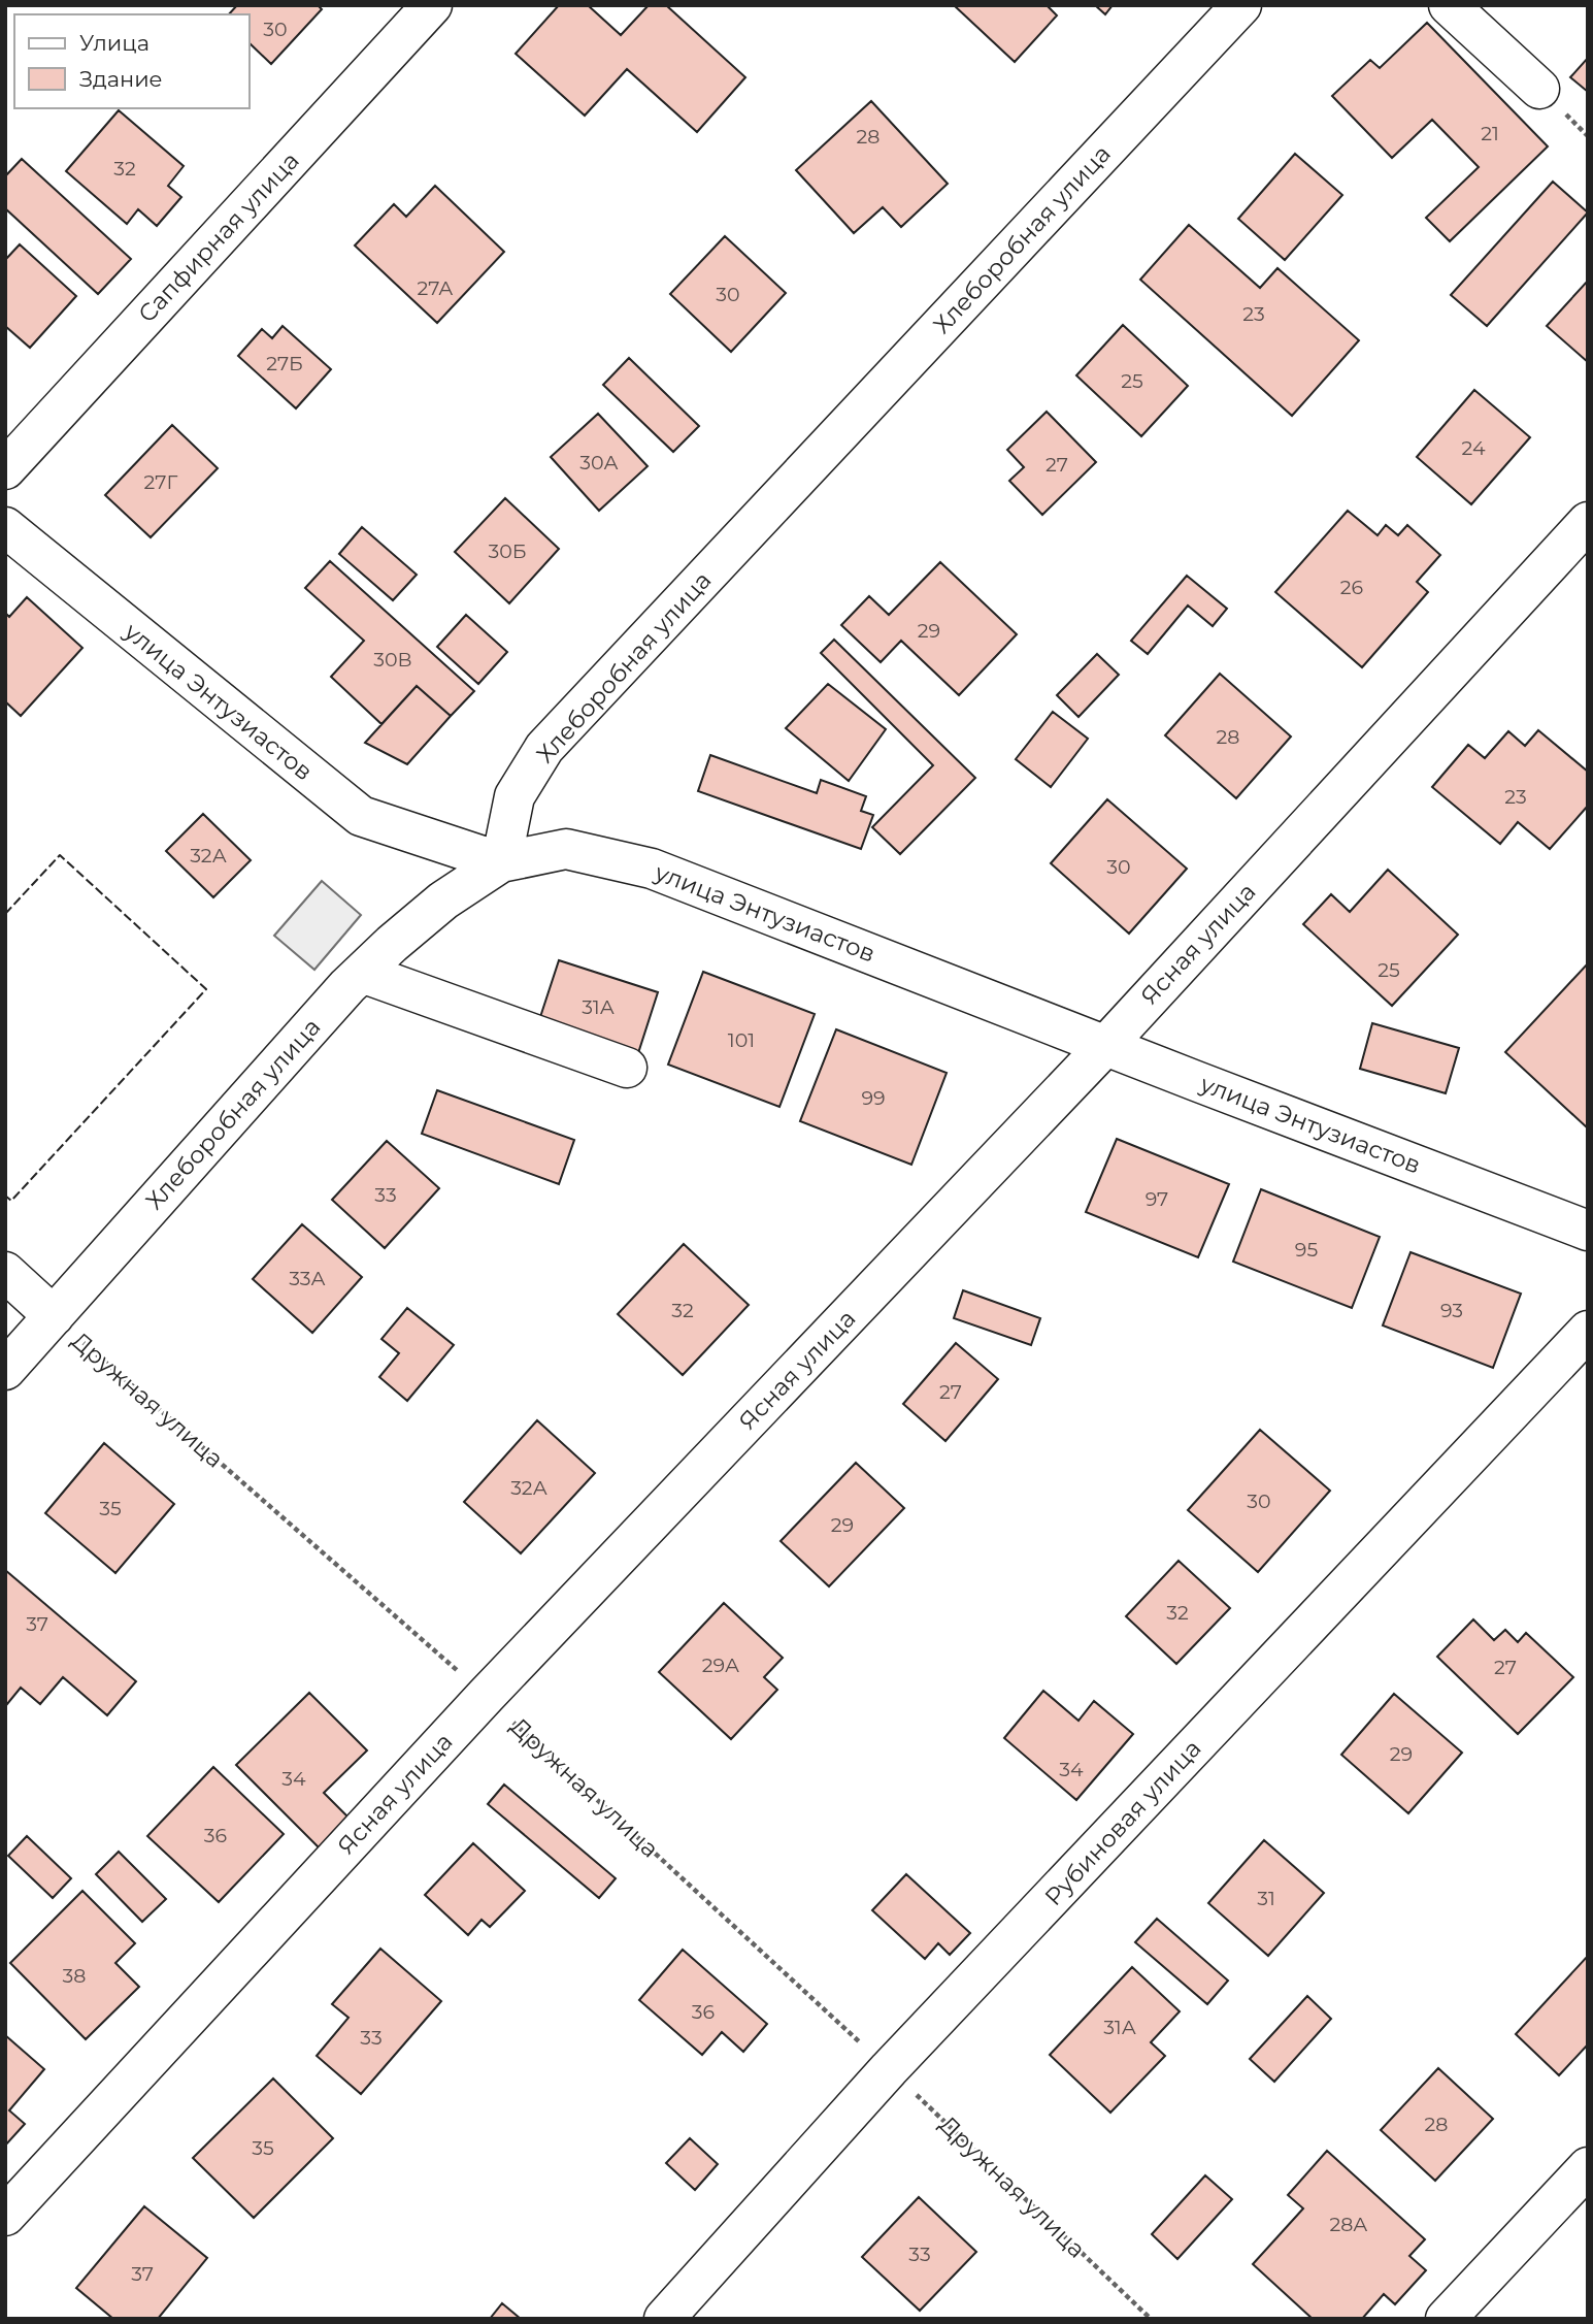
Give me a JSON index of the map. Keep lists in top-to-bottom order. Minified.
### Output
{"streets":{"street":["Сапфирная улица","Хлеборобная улица","улица Энтузиастов","Ясная улица","Дружная улица","Рубиновая улица"]},"crossings":[["Хлеборобная улица","улица Энтузиастов"],["Хлеборобная улица","Дружная улица"],["улица Энтузиастов","Ясная улица"],["Ясная улица","Дружная улица"],["Дружная улица","Рубиновая улица"]],"house_numbers":["30","21","28","32","27А","30","23","27Б","25","24","30А","27","27Г","30Б","26","29","30В","28","23","32А","30","25","31А","101","99","33","97","95","33А","32","93","27","32А","30","35","29","32","37","29А","27","29","34","34","36","31","38","36","31А","33","28","35","28А","33","37"],"legend":["Улица","Здание"]}
